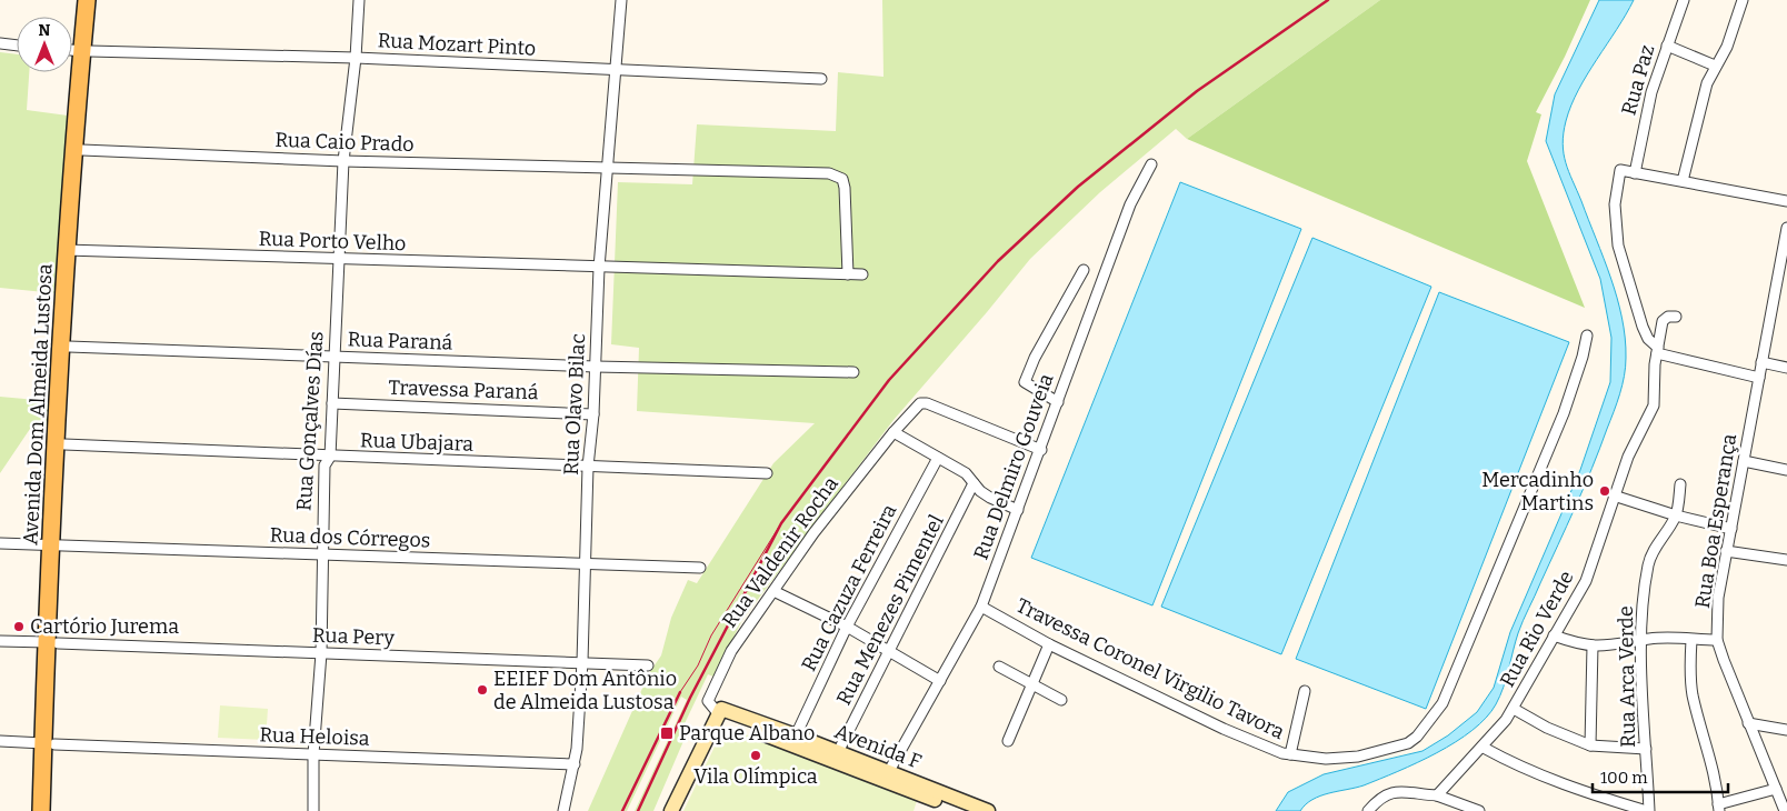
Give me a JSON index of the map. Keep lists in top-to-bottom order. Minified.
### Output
{"streets":{"main road":["Avenida Dom Almeida Lustosa"],"street":["Rua Mozart Pinto","Rua Paz","Rua Caio Prado","Rua Porto Velho","Rua Paraná","Travessa Paraná","Rua Olavo Bilac","Rua Gonçalves Días","Rua Ubajara","Rua Delmiro Gouveia","Rua Boa Esperança","Rua dos Córregos","Rua Valdenir Rocha","Rua Cazuza Ferreira","Rua Menezes Pimentel","Rua Rio Verde","Rua Pery","Travessa Coronel Virgilio Tavora","Rua Arca Verde","Rua Heloisa","Avenida F"]},"crossings":[["Rua Mozart Pinto","Avenida Dom Almeida Lustosa"],["Rua Mozart Pinto","Rua Olavo Bilac"],["Rua Mozart Pinto","Rua Gonçalves Días"],["Rua Caio Prado","Rua Porto Velho"],["Rua Caio Prado","Avenida Dom Almeida Lustosa"],["Rua Caio Prado","Rua Olavo Bilac"],["Rua Caio Prado","Rua Gonçalves Días"],["Rua Porto Velho","Avenida Dom Almeida Lustosa"],["Rua Porto Velho","Rua Olavo Bilac"],["Rua Porto Velho","Rua Gonçalves Días"],["Rua Paraná","Avenida Dom Almeida Lustosa"],["Rua Paraná","Rua Olavo Bilac"],["Rua Paraná","Rua Gonçalves Días"],["Travessa Paraná","Rua Olavo Bilac"],["Travessa Paraná","Rua Gonçalves Días"],["Avenida Dom Almeida Lustosa","Rua Ubajara"],["Avenida Dom Almeida Lustosa","Rua dos Córregos"],["Avenida Dom Almeida Lustosa","Rua Pery"],["Avenida Dom Almeida Lustosa","Rua Heloisa"],["Rua Olavo Bilac","Rua Ubajara"],["Rua Olavo Bilac","Rua dos Córregos"],["Rua Olavo Bilac","Rua Pery"],["Rua Olavo Bilac","Rua Heloisa"],["Rua Gonçalves Días","Rua Ubajara"],["Rua Gonçalves Días","Rua dos Córregos"],["Rua Gonçalves Días","Rua Pery"],["Rua Gonçalves Días","Rua Heloisa"],["Rua Delmiro Gouveia","Rua Valdenir Rocha"],["Rua Delmiro Gouveia","Travessa Coronel Virgilio Tavora"],["Rua Delmiro Gouveia","Avenida F"],["Rua Valdenir Rocha","Avenida F"],["Rua Cazuza Ferreira","Avenida F"],["Rua Menezes Pimentel","Avenida F"]],"places":{"other":["Mercadinho Martins","Cartório Jurema","EEIEF Dom Antônio de Almeida Lustosa","Vila Olímpica"],"transit":["Parque Albano"]},"scale_bar":"100 m","north":"top"}
